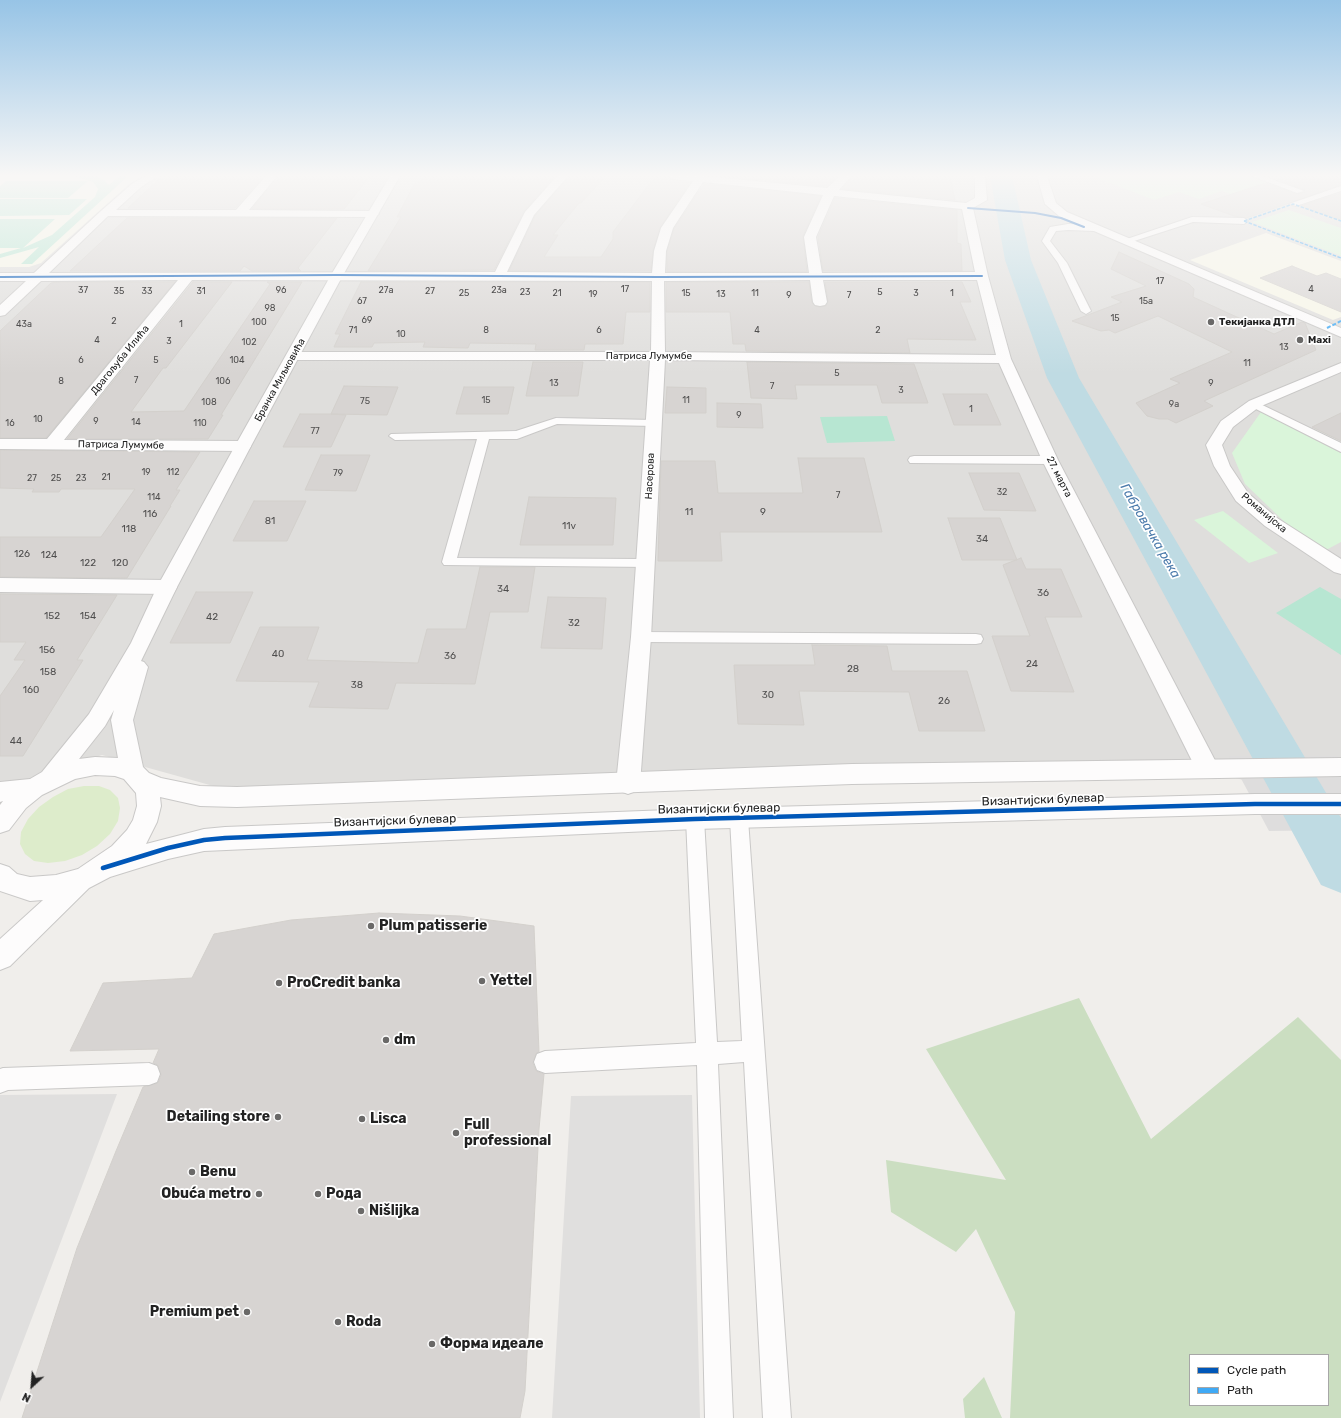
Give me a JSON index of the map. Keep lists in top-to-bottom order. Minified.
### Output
{"streets":{"street":["Патриса Лумумбе","Драгољуба Илића","Бранка Миљковића","Насерова","27. марта","Романијска","Византијски булевар"]},"crossings":[["Патриса Лумумбе","Драгољуба Илића"],["Патриса Лумумбе","Бранка Миљковића"],["Патриса Лумумбе","Насерова"],["Патриса Лумумбе","27. марта"],["Бранка Миљковића","Византијски булевар"]],"water":["Габровачка река"],"places":["Текијанка ДТЛ","Maxi","Plum patisserie","Yettel","ProCredit banka","dm","Detailing store","Lisca","Full professional","Benu","Obuća metro","Рода","Nišlijka","Premium pet","Roda","Форма идеале"],"house_numbers":["17","17","4","37","96","27a","23a","35","33","31","27","23","5","25","21","15","11","3","1","19","13","9","7","67","15a","98","15","69","2","100","43a","1","71","8","6","4","2","10","4","3","102","13","6","5","104","11","5","7","8","106","13","9","7","3","15","11","75","108","9a","1","9","10","9","14","16","110","77","19","112","79","21","27","25","23","32","7","114","11","9","116","81","11v","118","34","126","124","122","120","34","36","152","154","42","32","156","40","36","24","28","158","38","160","30","26","44"],"legend":["Cycle path","Path"],"north":"bottom left"}
